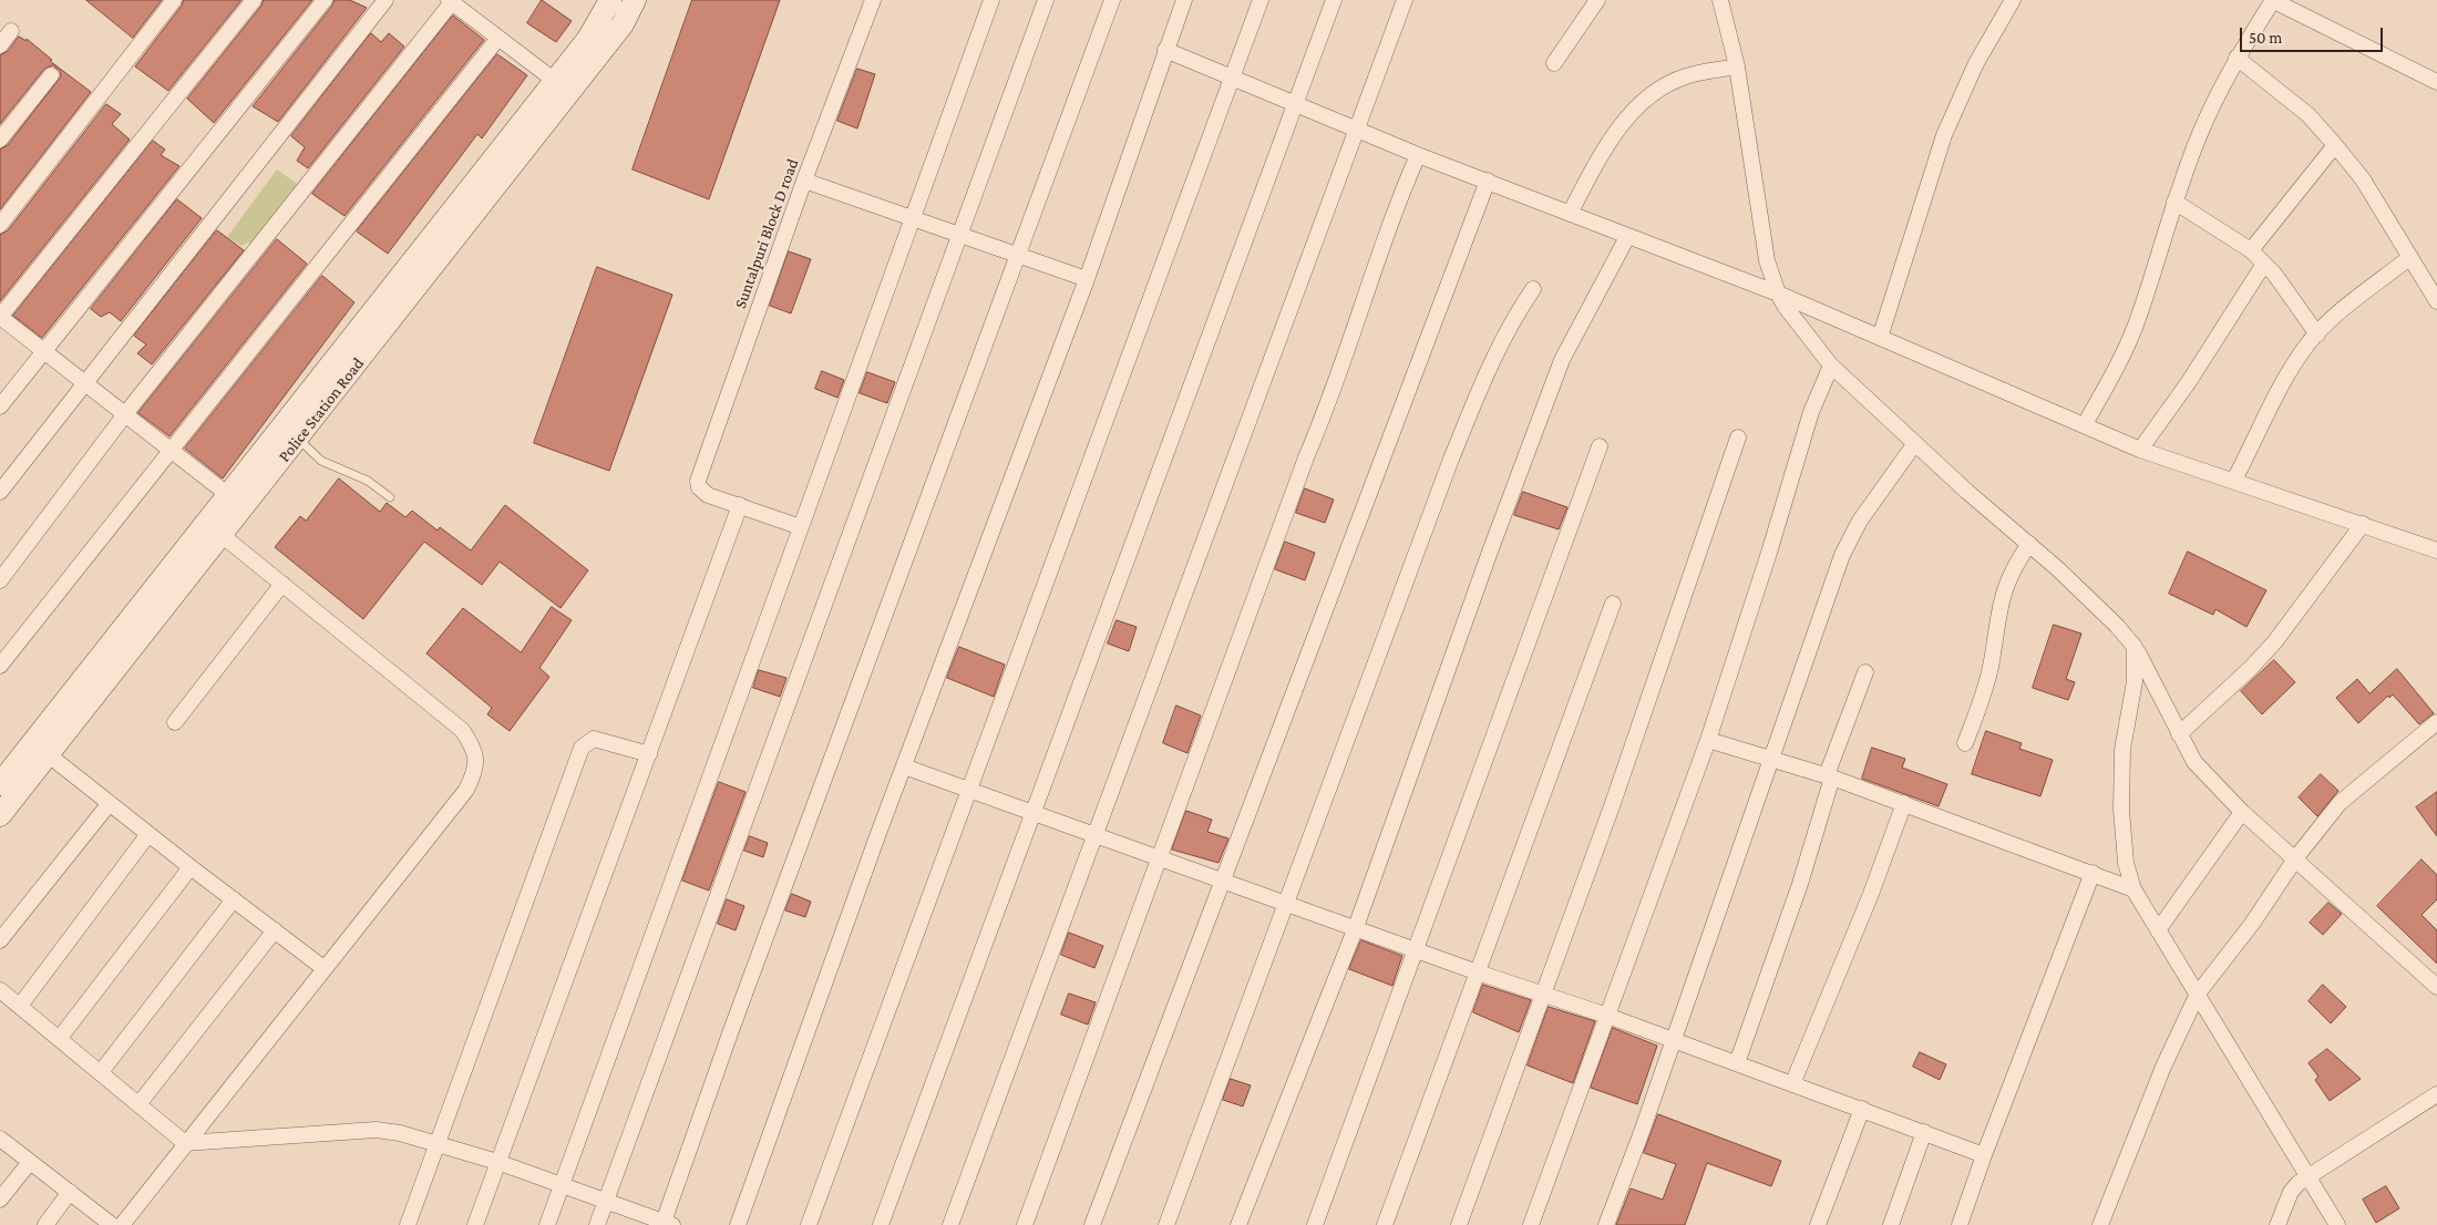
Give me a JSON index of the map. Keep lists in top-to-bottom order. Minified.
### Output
{"streets":{"street":["Suntalpuri Block D road","Police Station Road"]},"scale_bar":"50 m"}
